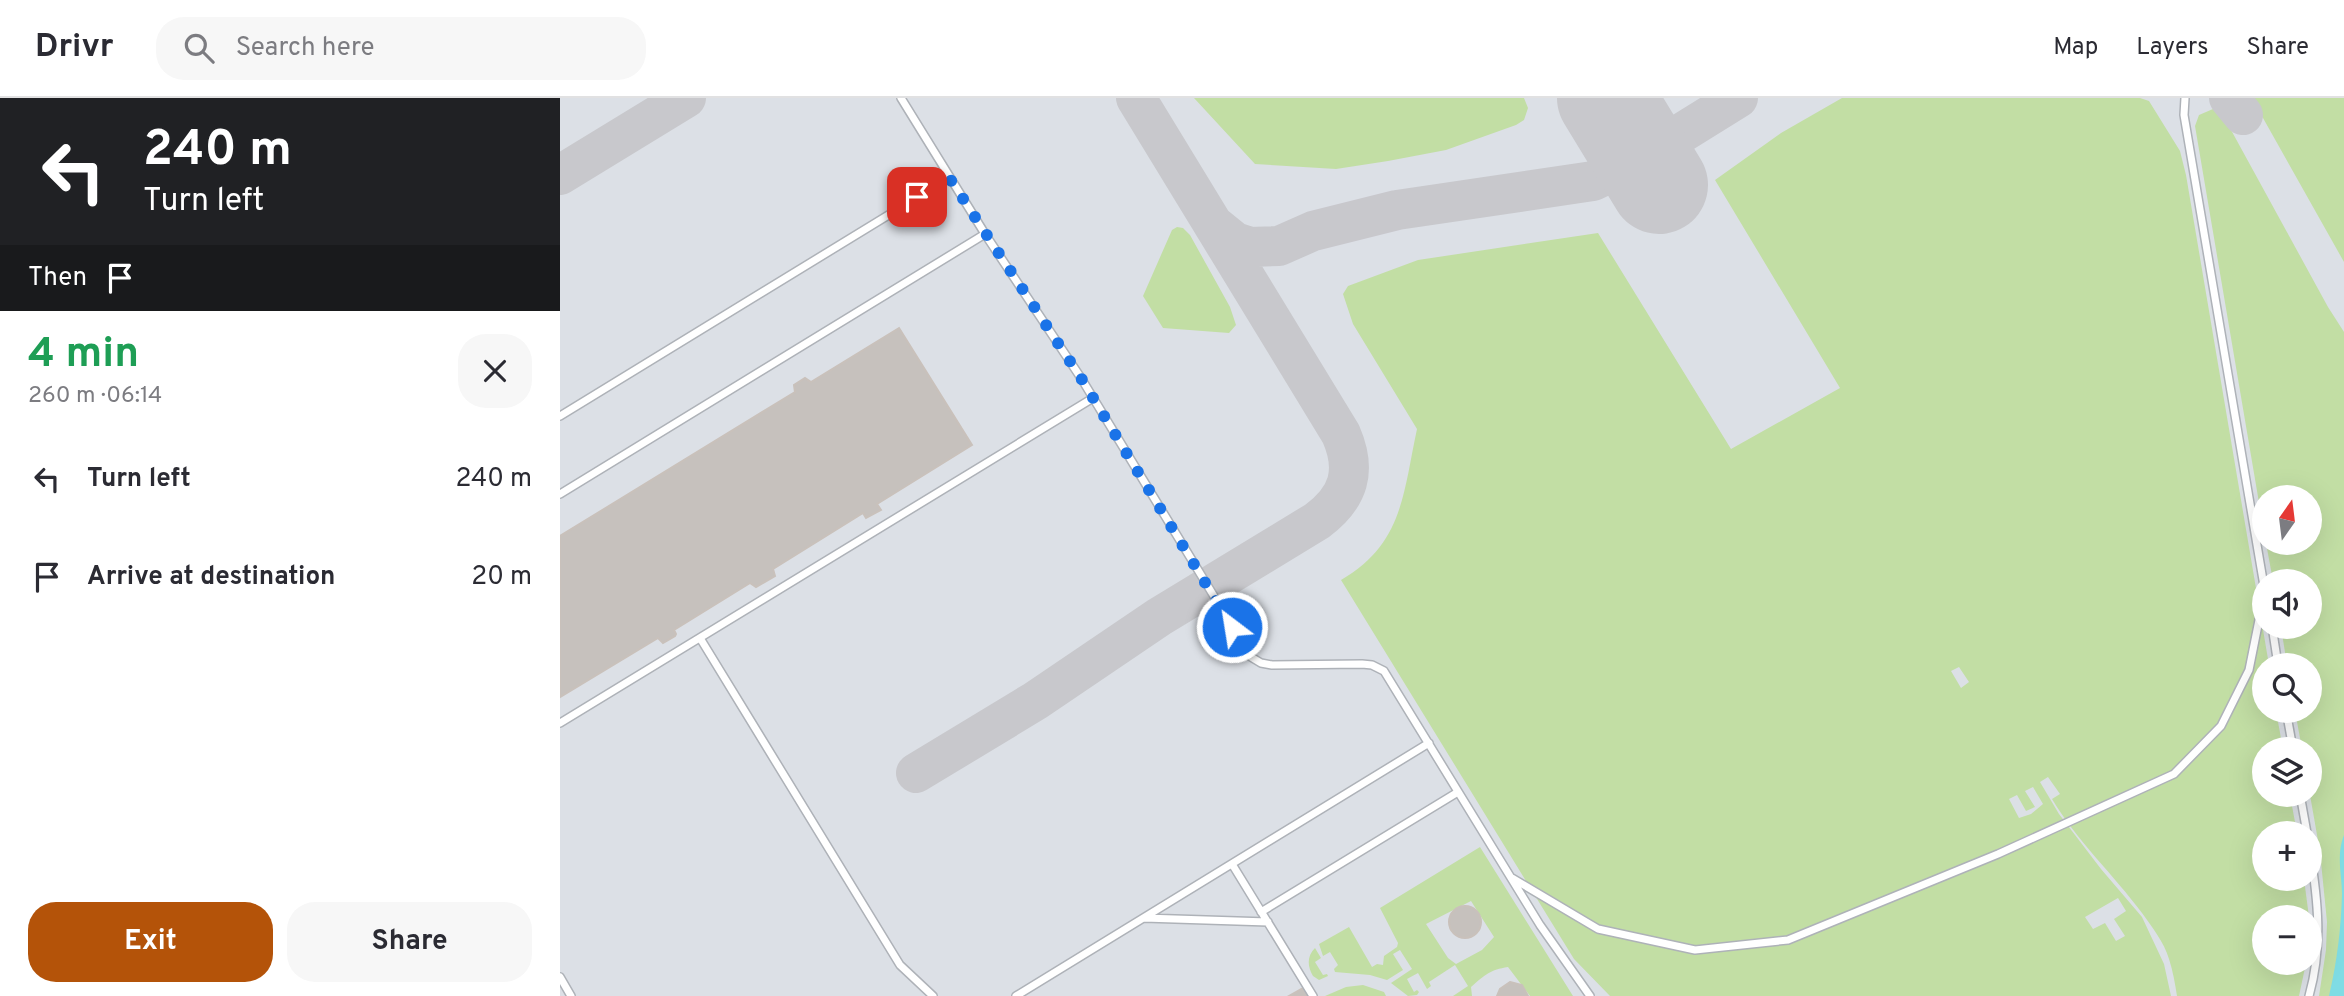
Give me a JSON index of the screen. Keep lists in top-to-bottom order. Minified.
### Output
{"north":"top","page":{"header":"Drivr","search":"Search here","nav":["Map","Layers","Share"],"turn":["240 m","Turn left"],"then":"Then","heading":["4 min","260 m · 06:14"],"list":[{"name":"Turn left","value":"240 m"},{"name":"Arrive at destination","value":"20 m"}],"map_buttons":["+","−"],"buttons":["Exit","Share"]}}
